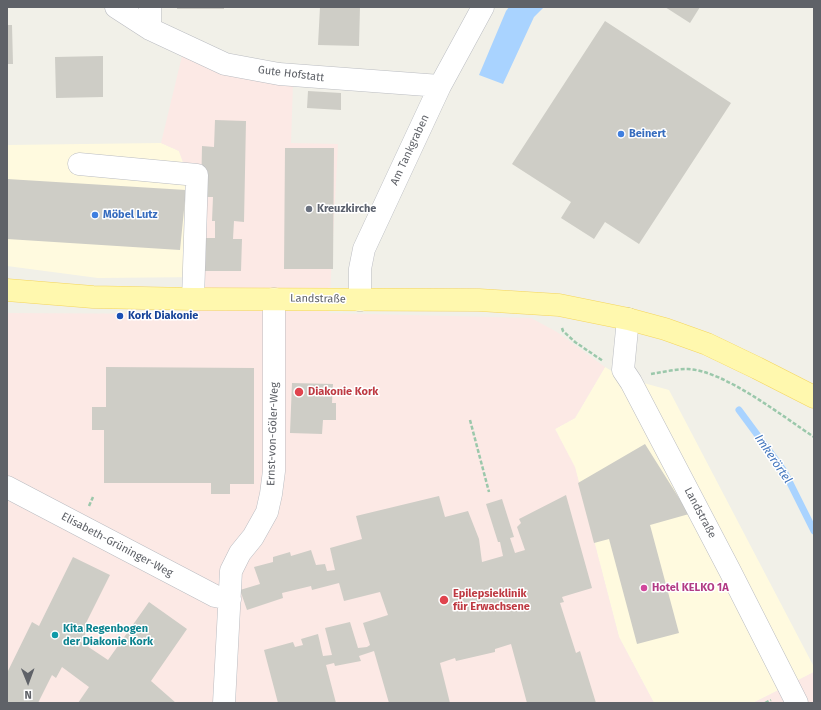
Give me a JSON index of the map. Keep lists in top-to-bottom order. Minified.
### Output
{"streets":{"main road":["Landstraße"],"street":["Gute Hofstatt","Am Tankgraben","Ernst-von-Göler-Weg","Elisabeth-Grüninger-Weg"]},"crossings":[["Gute Hofstatt","Am Tankgraben"],["Am Tankgraben","Landstraße"],["Landstraße","Ernst-von-Göler-Weg"],["Ernst-von-Göler-Weg","Elisabeth-Grüninger-Weg"]],"water":["Imkerörtel"],"places":["Beinert","Kreuzkirche","Möbel Lutz","Kork Diakonie","Diakonie Kork","Hotel KELKO 1A","Epilepsieklinik für Erwachsene","Kita Regenbogen der Diakonie Kork"],"north":"bottom"}
